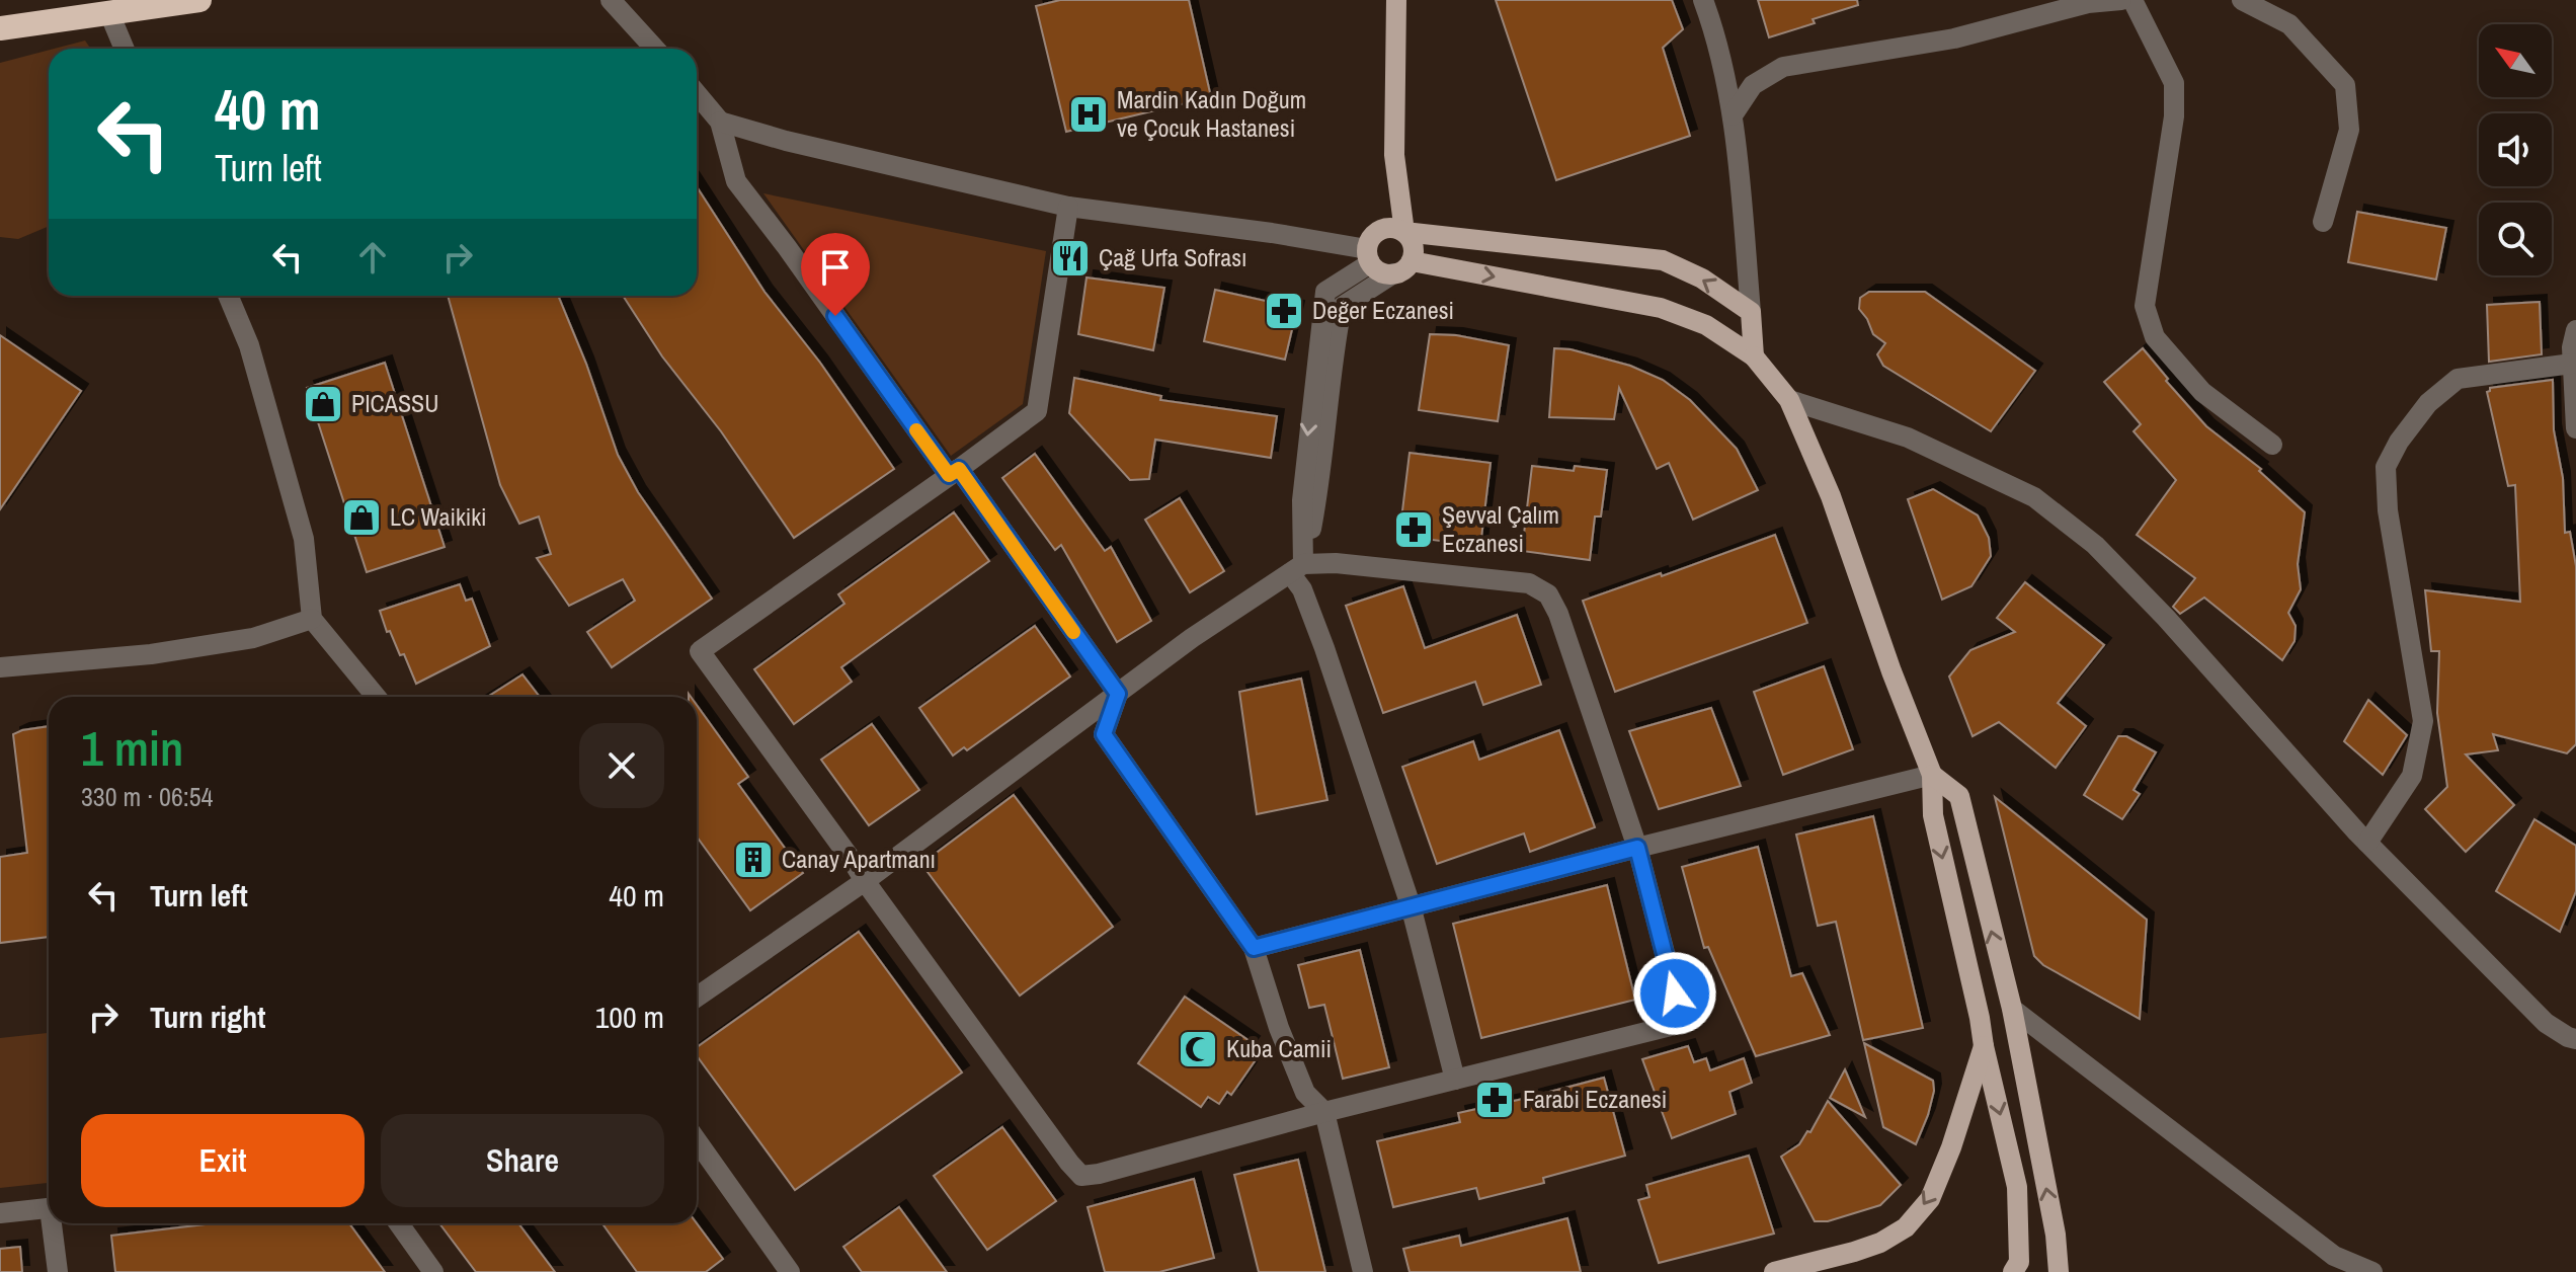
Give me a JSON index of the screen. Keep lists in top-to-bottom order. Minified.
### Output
{"places":{"hospital":["Mardin Kadın Doğum ve Çocuk Hastanesi"],"restaurant":["Çağ Urfa Sofrası"],"pharmacy":["Değer Eczanesi","Şevval Çalım Eczanesi","Farabi Eczanesi"],"shop":["PICASSU","LC Waikiki"],"building":["Canay Apartmanı"],"mosque":["Kuba Camii"]},"north":"top left","page":{"turn":["40 m","Turn left"],"heading":["1 min","330 m · 06:54"],"list":[{"name":"Turn left","value":"40 m"},{"name":"Turn right","value":"100 m"}],"buttons":["Exit","Share"]}}
